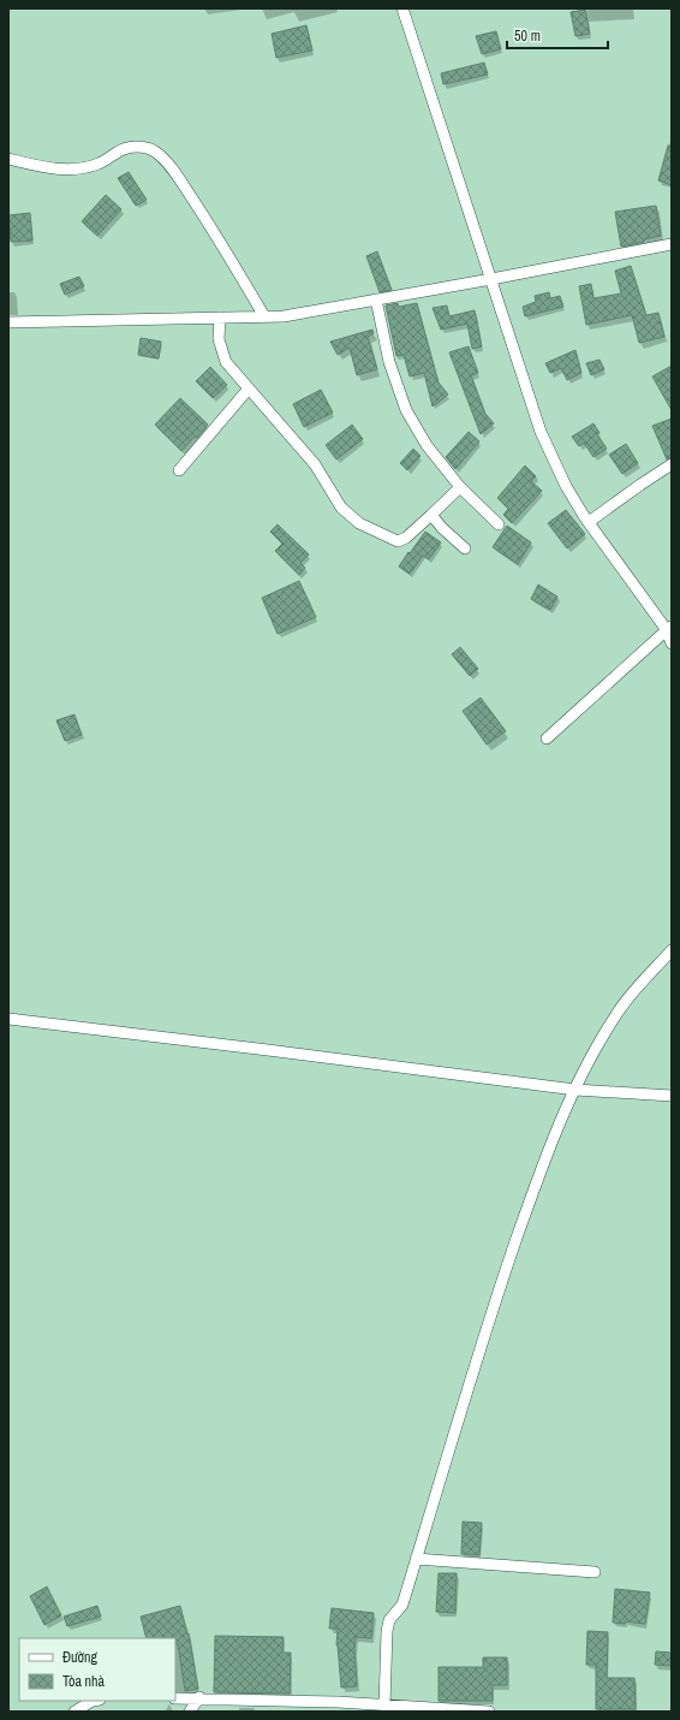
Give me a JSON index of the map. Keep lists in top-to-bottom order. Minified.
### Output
{"legend":["Đường","Tòa nhà"],"scale_bar":"50 m"}
